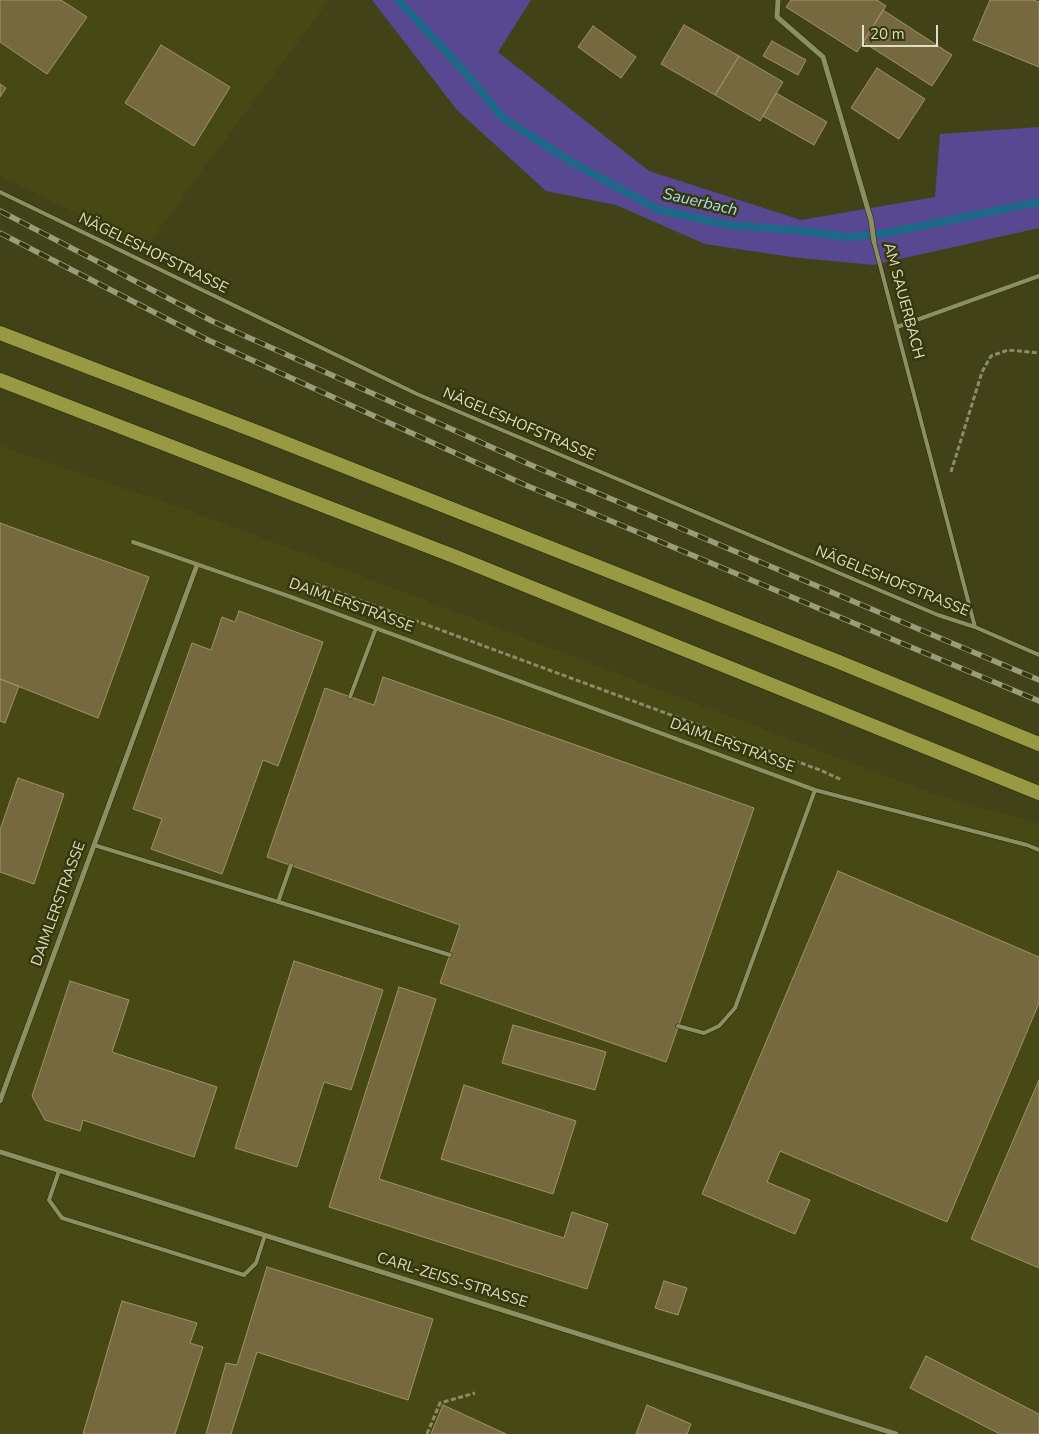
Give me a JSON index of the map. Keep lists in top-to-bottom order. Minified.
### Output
{"streets":{"street":["AM SAUERBACH","DAIMLERSTRASSE","CARL-ZEISS-STRASSE"],"lane":["NÄGELESHOFSTRASSE"]},"crossings":[["NÄGELESHOFSTRASSE","AM SAUERBACH"]],"water":["Sauerbach"],"scale_bar":"20 m"}
